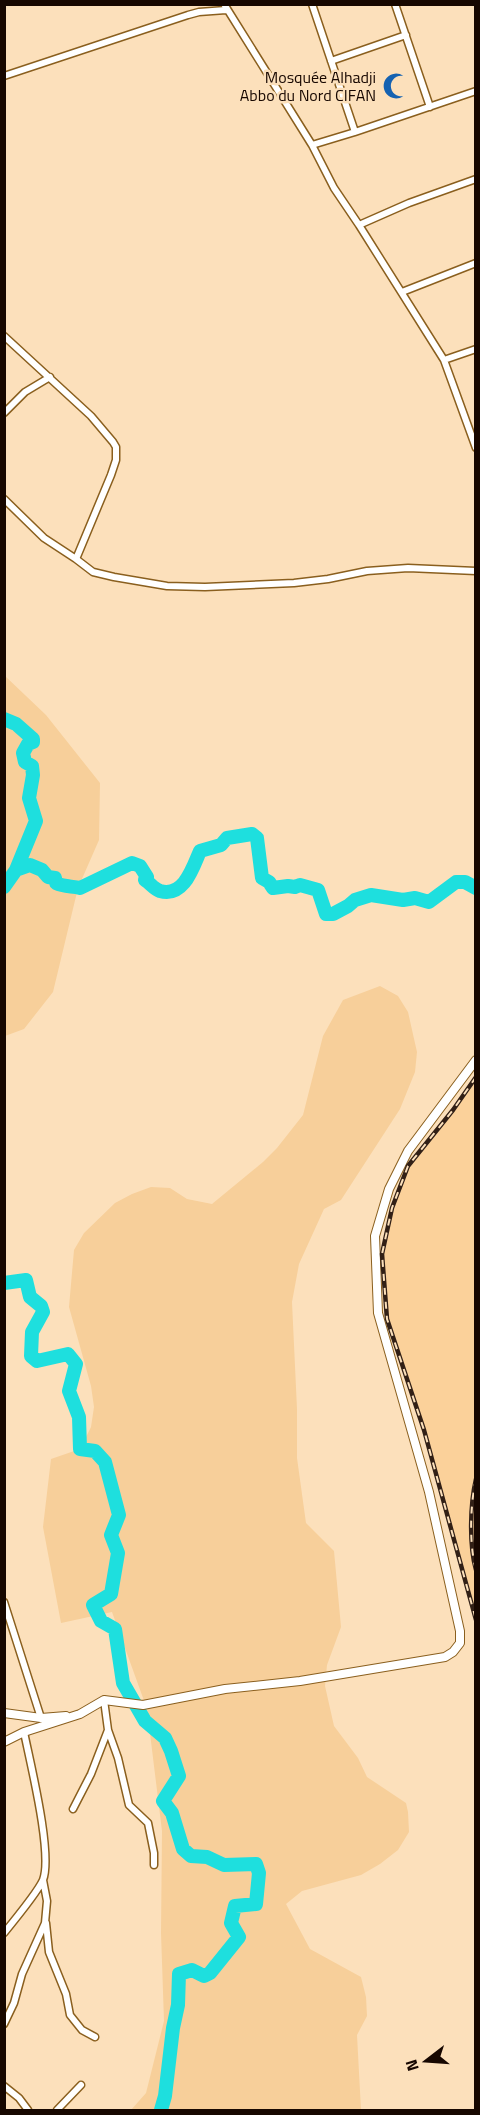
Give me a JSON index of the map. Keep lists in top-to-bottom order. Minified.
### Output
{"places":{"mosque":["Mosquée Alhadji Abbo du Nord CIFAN"]},"north":"left"}
